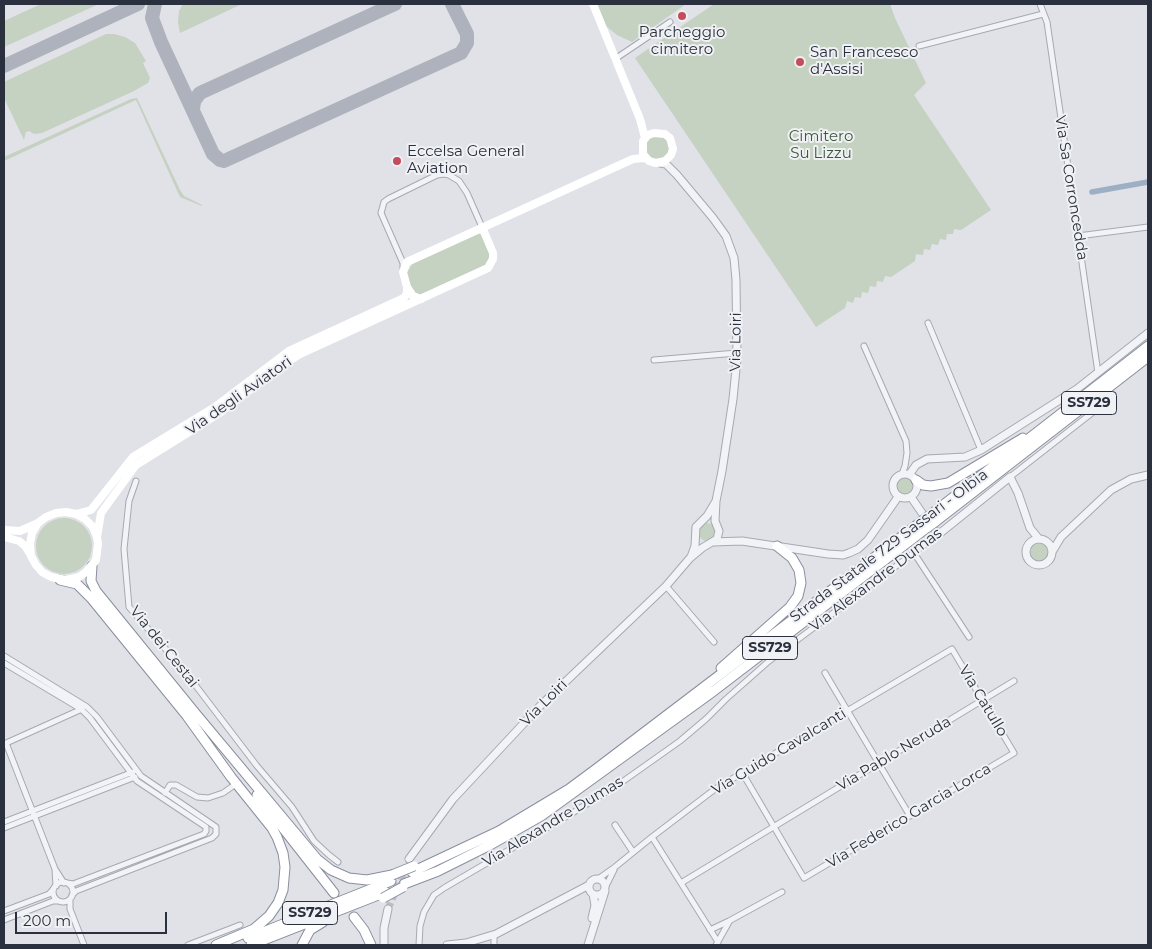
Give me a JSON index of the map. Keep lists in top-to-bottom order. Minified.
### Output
{"streets":{"highway":["SS729","Strada Statale 729 Sassari - Olbia"],"main road":["Via degli Aviatori"],"street":["Via Sa Corroncedda","Via Loiri","Via Alexandre Dumas","Via dei Cestai","Via Catullo","Via Guido Cavalcanti","Via Pablo Neruda","Via Federico Garcia Lorca"]},"crossings":[["Via Loiri","Strada Statale 729 Sassari - Olbia"],["SS729","Strada Statale 729 Sassari - Olbia"],["Strada Statale 729 Sassari - Olbia","Via Alexandre Dumas"],["Via Catullo","Via Guido Cavalcanti"],["Via Catullo","Via Pablo Neruda"],["Via Catullo","Via Federico Garcia Lorca"],["Via Pablo Neruda","Via Federico Garcia Lorca"]],"parks":["Cimitero Su Lizzu"],"places":["Parcheggio cimitero","San Francesco d'Assisi","Eccelsa General Aviation"],"scale_bar":"200 m"}
